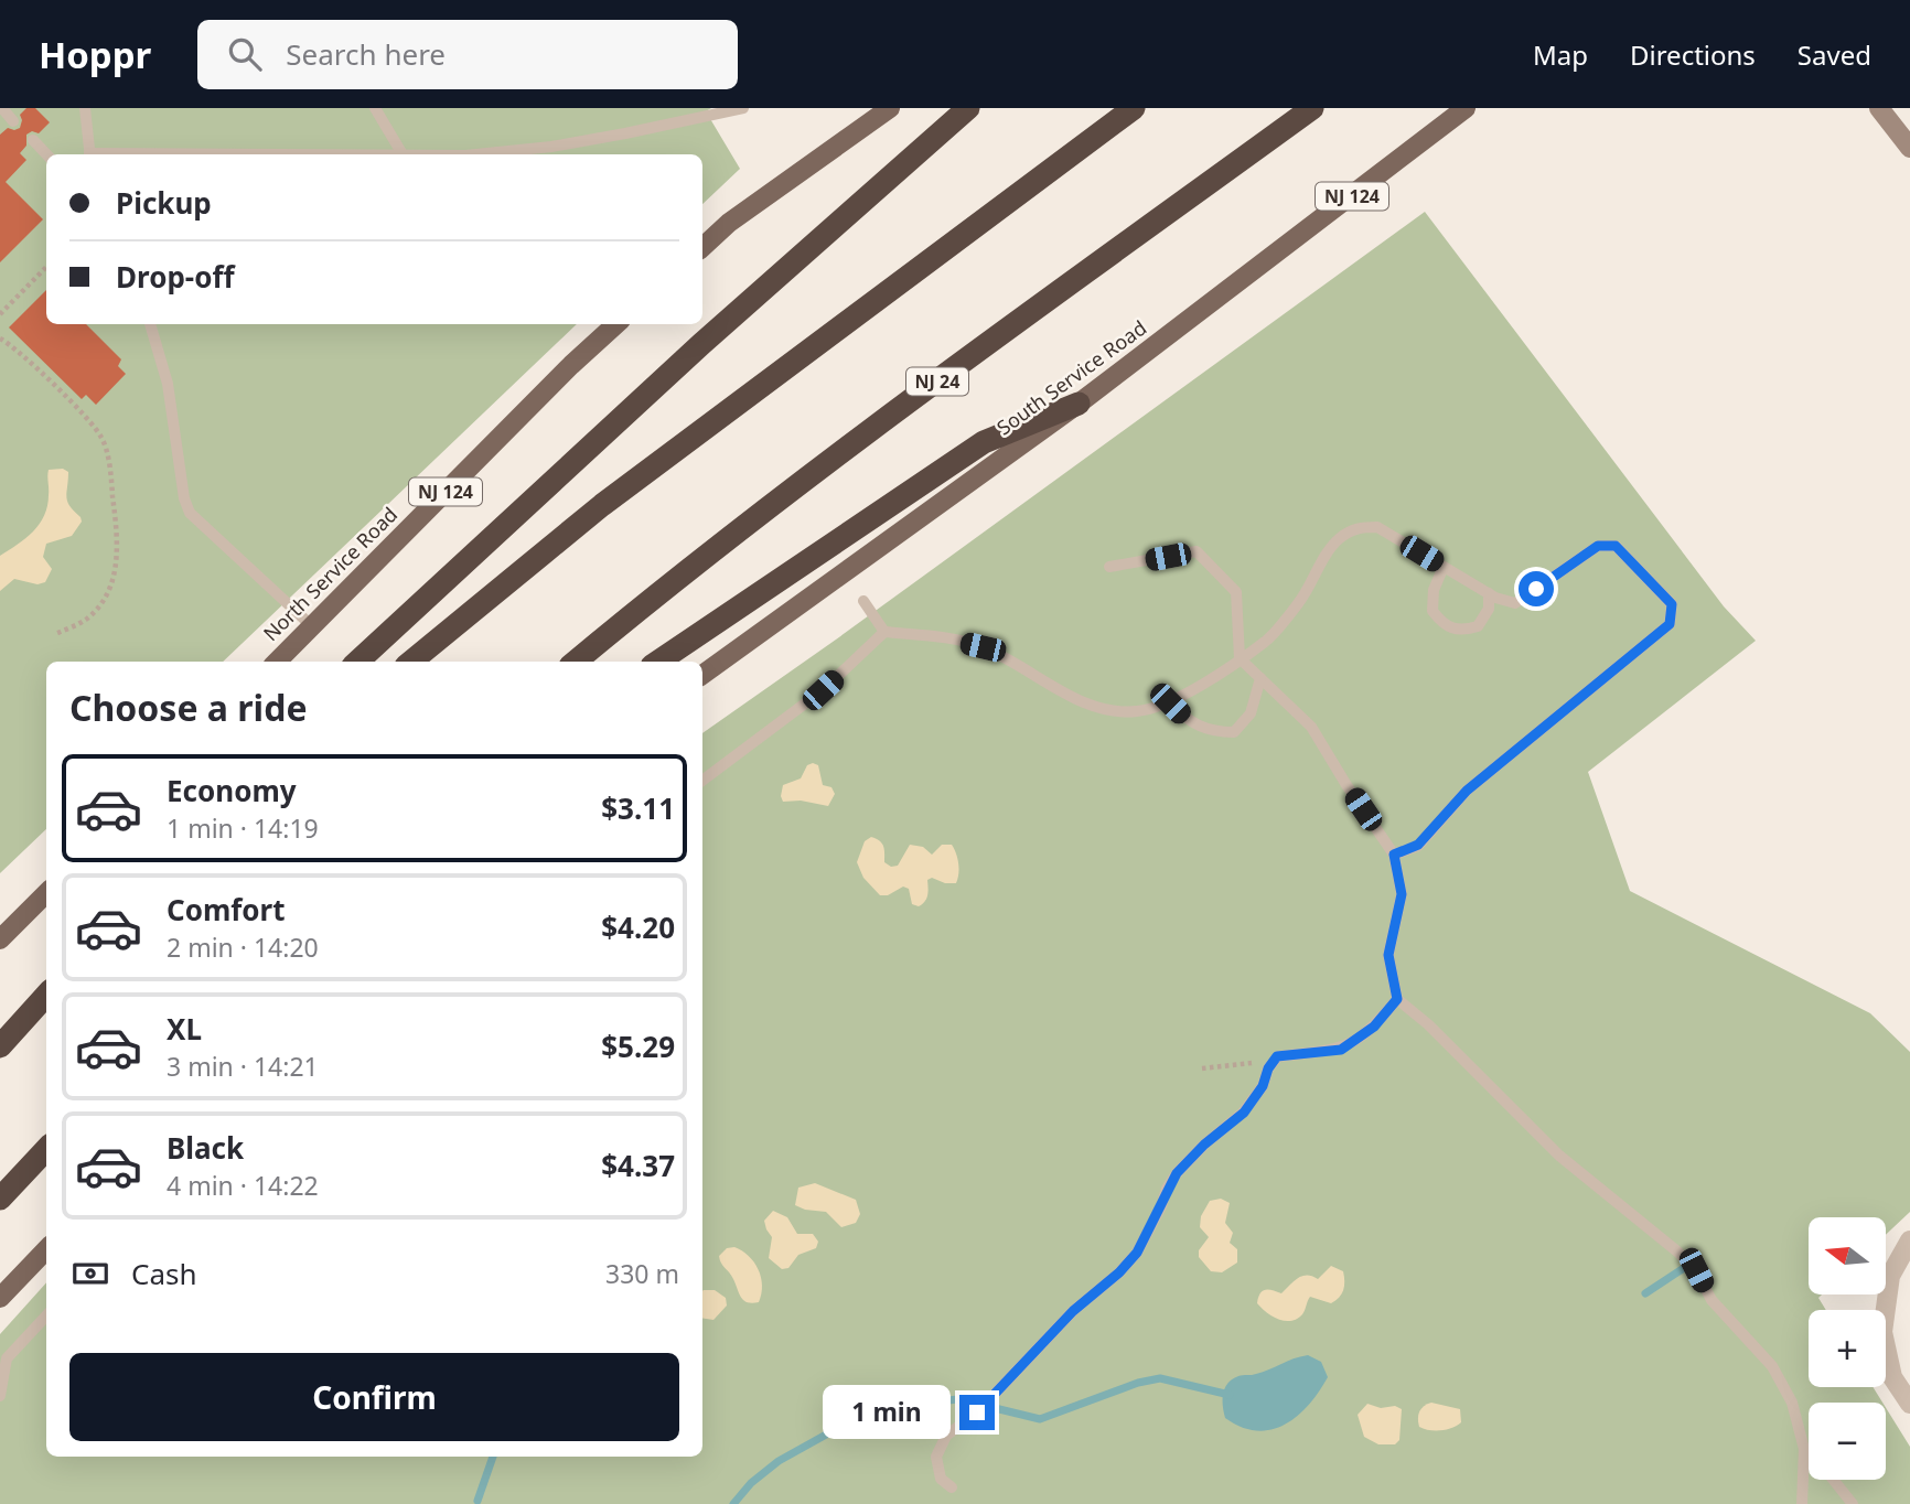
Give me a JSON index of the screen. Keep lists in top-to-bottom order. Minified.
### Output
{"streets":{"highway":["NJ 24"],"main road":["NJ 124","South Service Road","North Service Road"]},"north":"left","page":{"header":"Hoppr","search":"Search here","nav":["Map","Directions","Saved"],"banner":["Pickup","Drop-off"],"heading":"Choose a ride","list":[{"name":"Economy","note":"1 min · 14:19","value":"$3.11"},{"name":"Comfort","note":"2 min · 14:20","value":"$4.20"},{"name":"XL","note":"3 min · 14:21","value":"$5.29"},{"name":"Black","note":"4 min · 14:22","value":"$4.37"}],"map_buttons":["+","−"],"pay":["Cash","330 m"],"buttons":"Confirm","bubble":"1 min"}}
